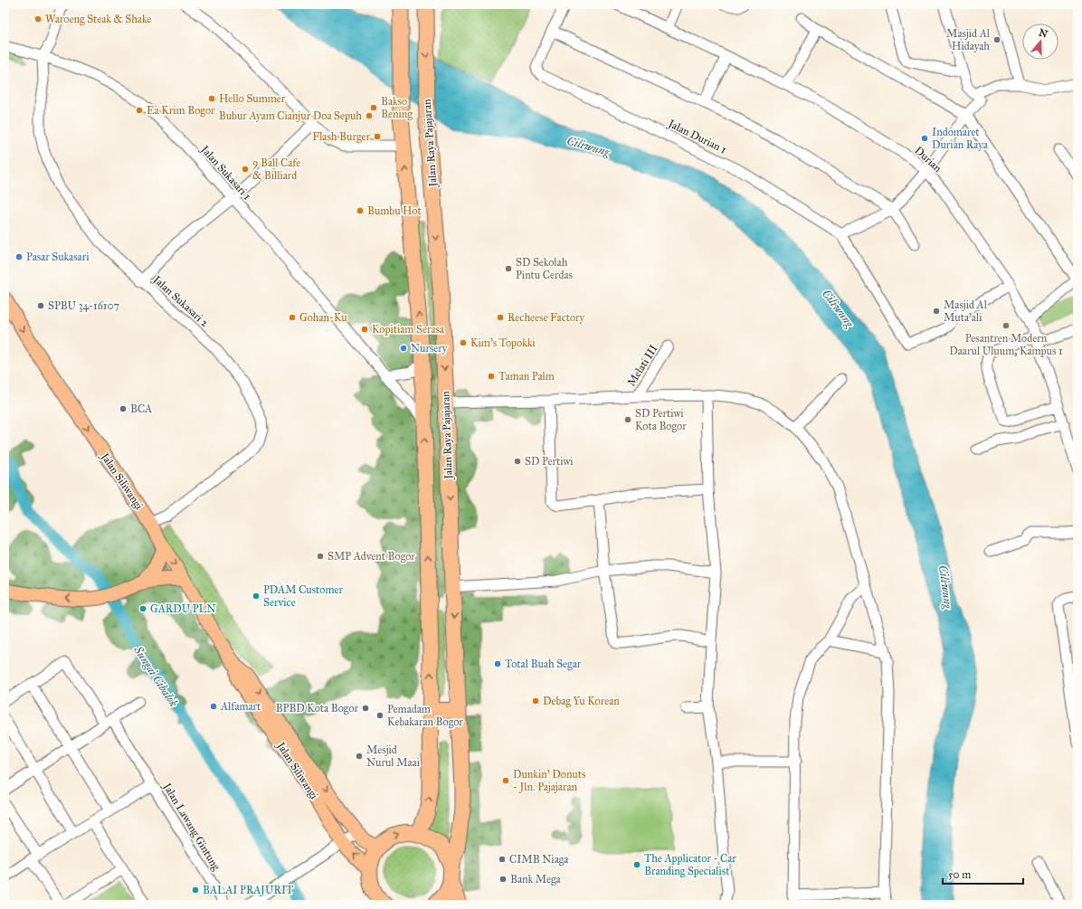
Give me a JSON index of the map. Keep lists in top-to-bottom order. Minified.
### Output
{"streets":{"highway":["Jalan Raya Pajajaran"],"main road":["Jalan Siliwangi"],"street":["Jalan Durian 1","Durian","Jalan Sukasari 1","Jalan Sukasari 2","Melati III","Jalan Lawang Gintung"]},"crossings":[["Jalan Raya Pajajaran","Jalan Sukasari 1"],["Jalan Sukasari 1","Jalan Sukasari 2"],["Jalan Sukasari 2","Jalan Siliwangi"]],"water":["Ciliwung","Sungai Cibalok"],"places":["Waroeng Steak & Shake","Masjid Al Hidayah","Hello Summer","Bakso Bening","Ea Krim Bogor","Bubur Ayam Cianjur Doa Sepuh","Flash Burger","Indomaret Durian Raya","9 Ball Cafe & Billiard","Bumbu Hot","Pasar Sukasari","SD Sekolah Pintu Cerdas","SPBU 34-16107","Masjid Al Muta'ali","Gohan-Ku","Recheese Factory","Pesantren Modern Daarul Uluum, Kampus 1","Kopitiam Serasa","Kim's Topokki","Nursery","Taman Palm","BCA","SD Pertiwi Kota Bogor","SD Pertiwi","SMP Advent Bogor","PDAM Customer Service","GARDU PLN","Total Buah Segar","Debag Yu Korean","Alfamart","BPBD Kota Bogor","Pemadam Kebakaran Bogor","Mesjid Nurul Maai","Dunkin' Donuts - Jln. Pajajaran","CIMB Niaga","The Applicator - Car Branding Specialist","Bank Mega","BALAI PRAJURIT"],"scale_bar":"50 m","north":"top"}
